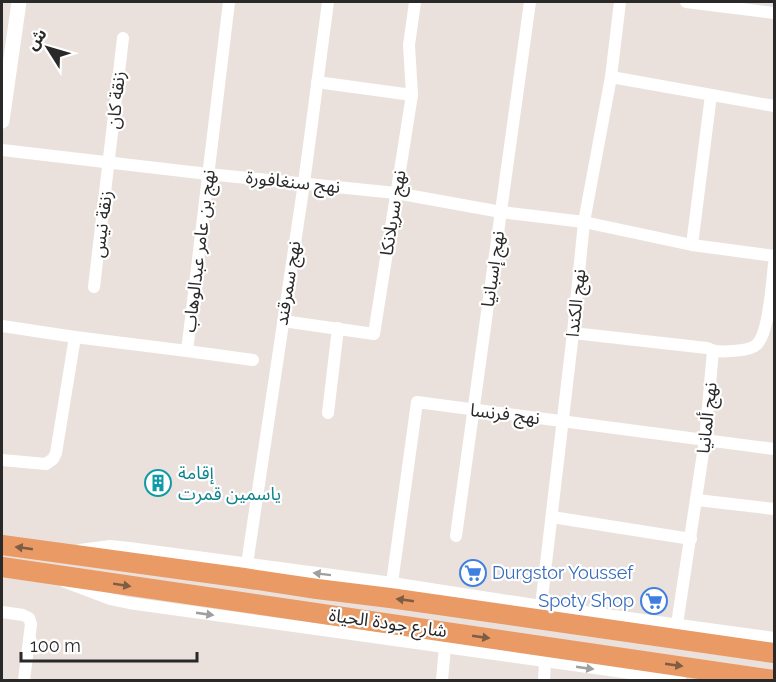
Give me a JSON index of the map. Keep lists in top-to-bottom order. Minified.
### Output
{"streets":{"highway":["شارع جودة الحياة"],"street":["زنقة كان","نهج سنغافورة","نهج سريلانكا","زنقة نيس","نهج بن عامر عبدالوهاب","نهج إسبانيا","نهج سمرقند","نهج الكندا","نهج فرنسا","نهج ألمانيا"]},"crossings":[["زنقة كان","نهج سنغافورة"],["زنقة كان","زنقة نيس"],["نهج سنغافورة","نهج سريلانكا"],["نهج سنغافورة","زنقة نيس"],["نهج سنغافورة","نهج بن عامر عبدالوهاب"],["نهج سنغافورة","نهج إسبانيا"],["نهج سنغافورة","نهج سمرقند"],["نهج سنغافورة","نهج الكندا"],["نهج سريلانكا","نهج سمرقند"],["نهج إسبانيا","نهج فرنسا"],["نهج الكندا","نهج فرنسا"],["نهج فرنسا","نهج ألمانيا"]],"places":{"building":["إقامة ياسمين قمرت"],"supermarket":["Durgstor Youssef","Spoty Shop"]},"scale_bar":"100 m","north":"top left"}
